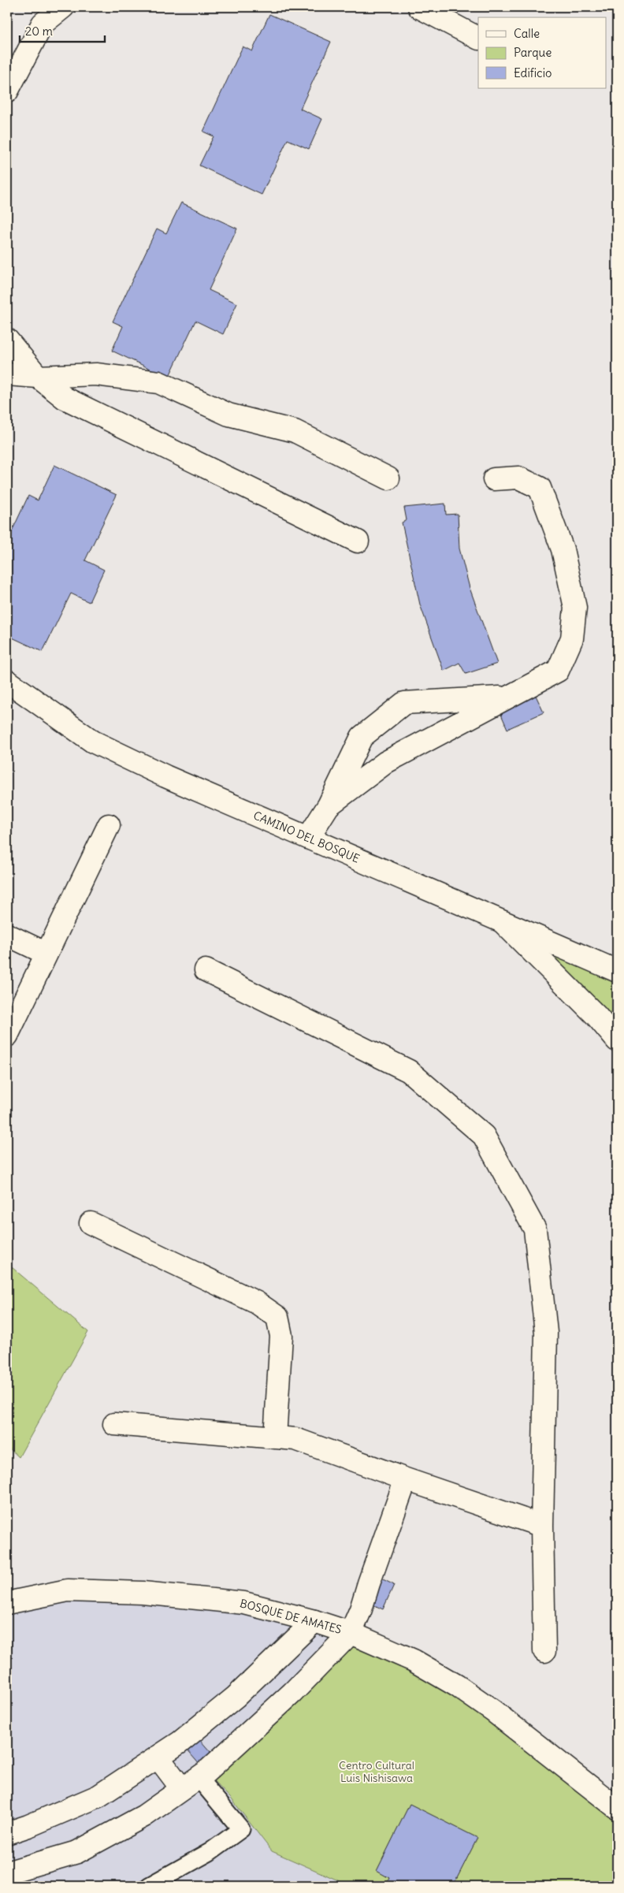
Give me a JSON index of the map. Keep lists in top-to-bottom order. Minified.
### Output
{"streets":{"street":["CAMINO DEL BOSQUE","BOSQUE DE AMATES"]},"parks":["Centro Cultural Luis Nishisawa"],"legend":["Calle","Parque","Edificio"],"scale_bar":"20 m"}
